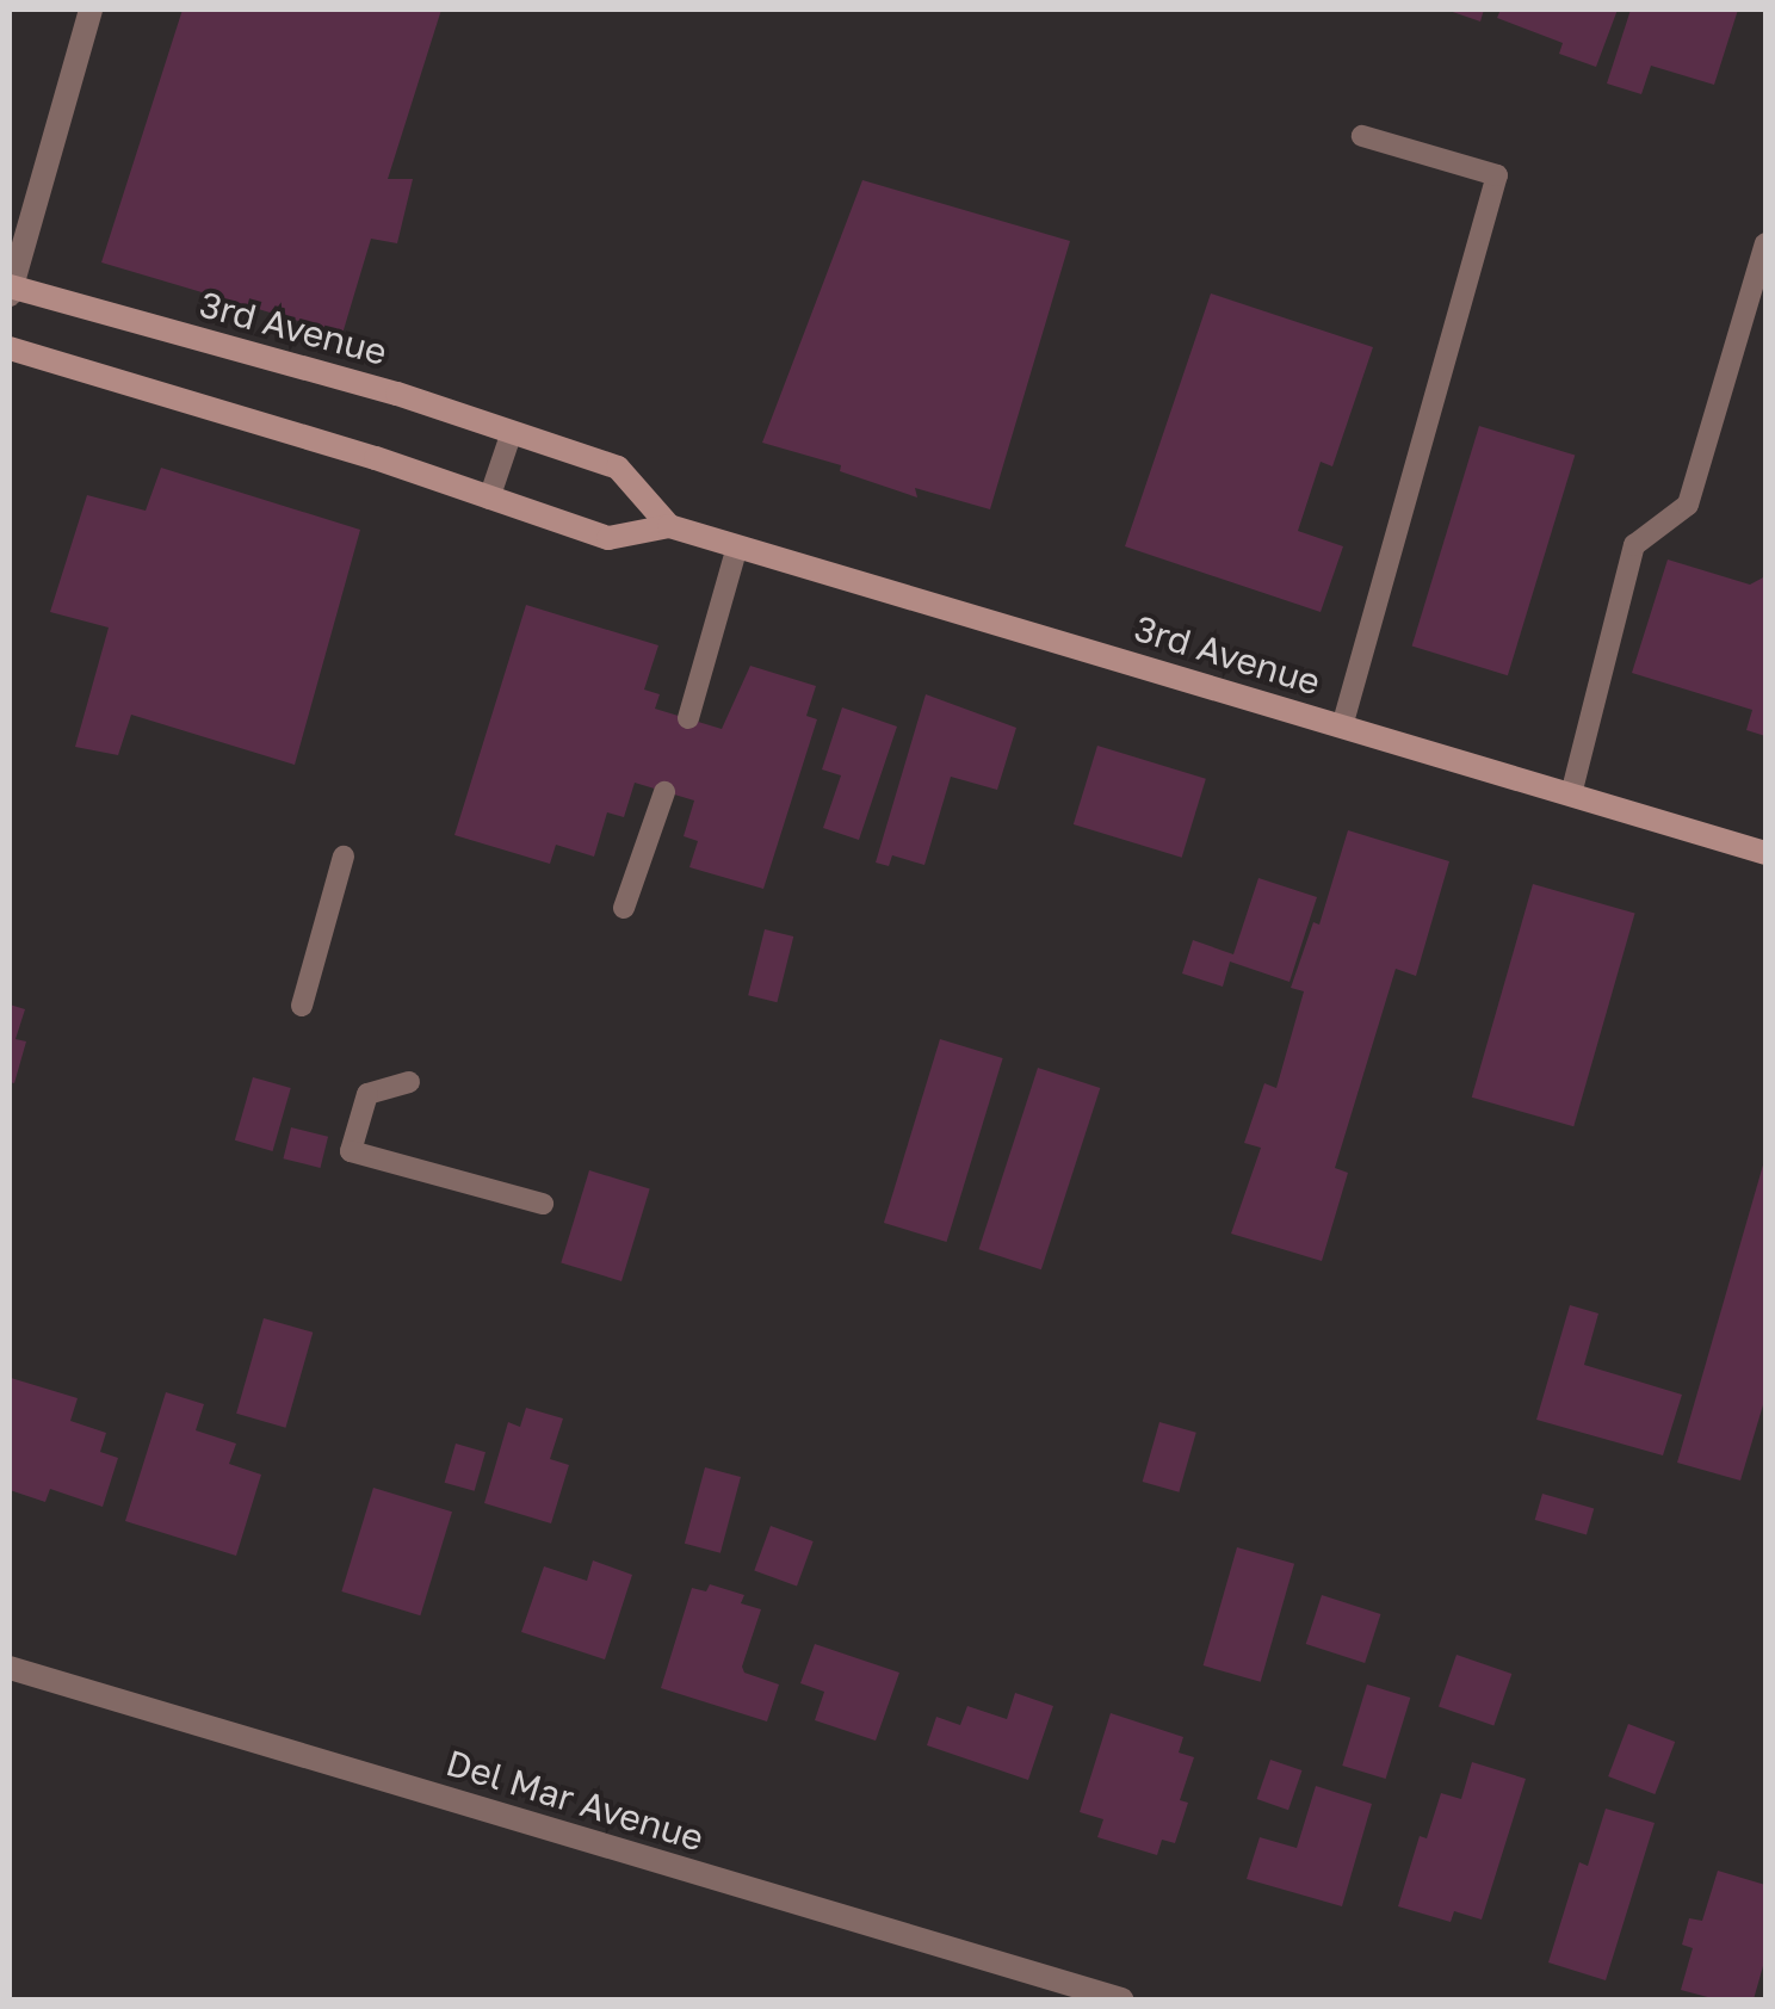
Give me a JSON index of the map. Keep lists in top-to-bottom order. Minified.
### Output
{"streets":{"main road":["3rd Avenue"],"street":["Del Mar Avenue"]}}
